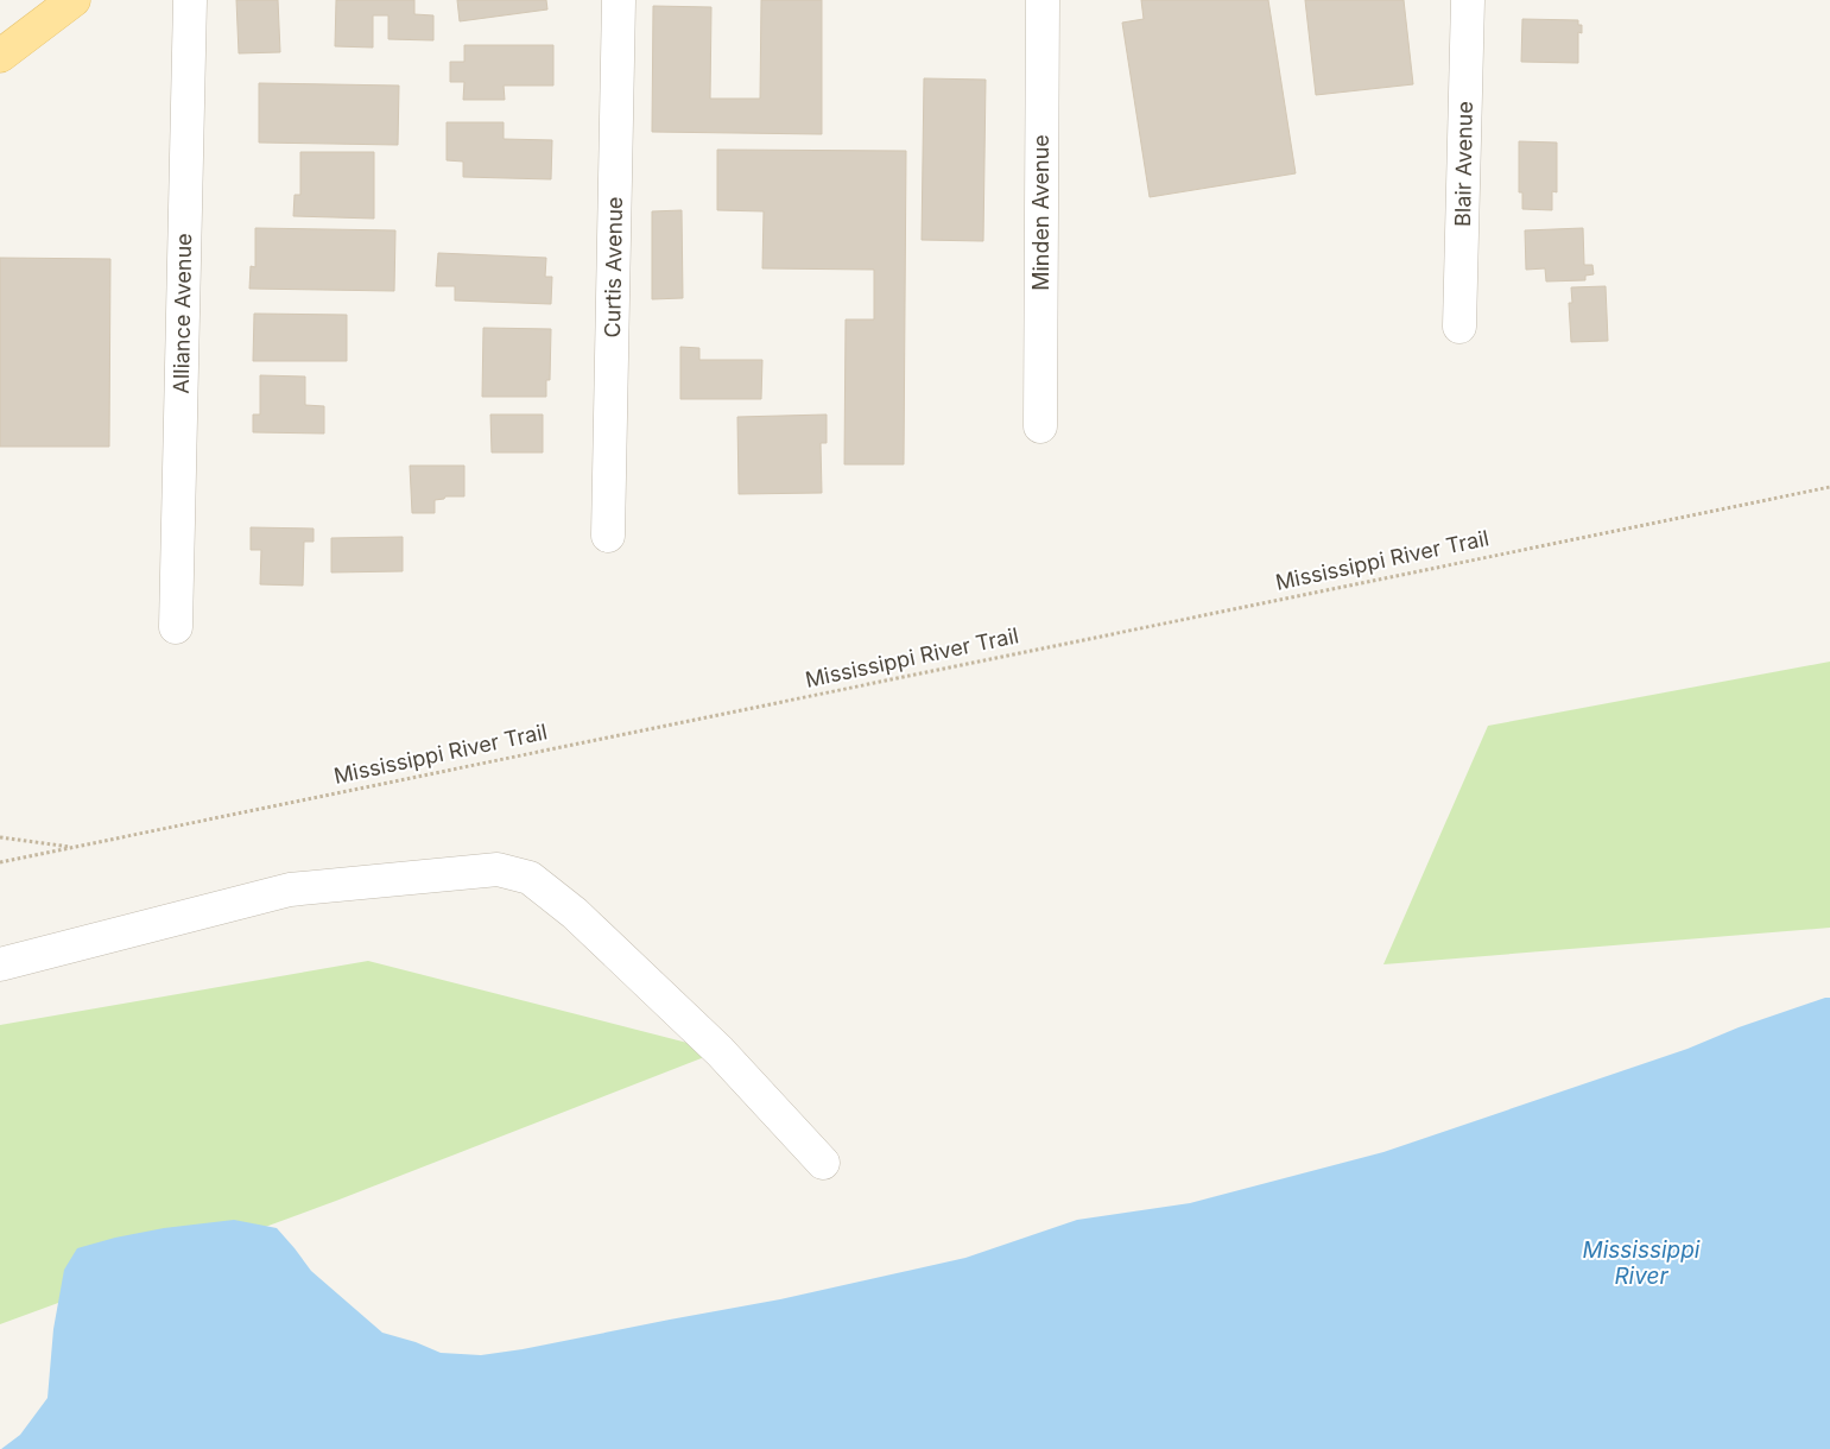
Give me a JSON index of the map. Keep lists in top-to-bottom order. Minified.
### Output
{"streets":{"street":["Blair Avenue","Minden Avenue","Curtis Avenue","Alliance Avenue"],"path":["Mississippi River Trail"]},"water":["Mississippi River"]}
